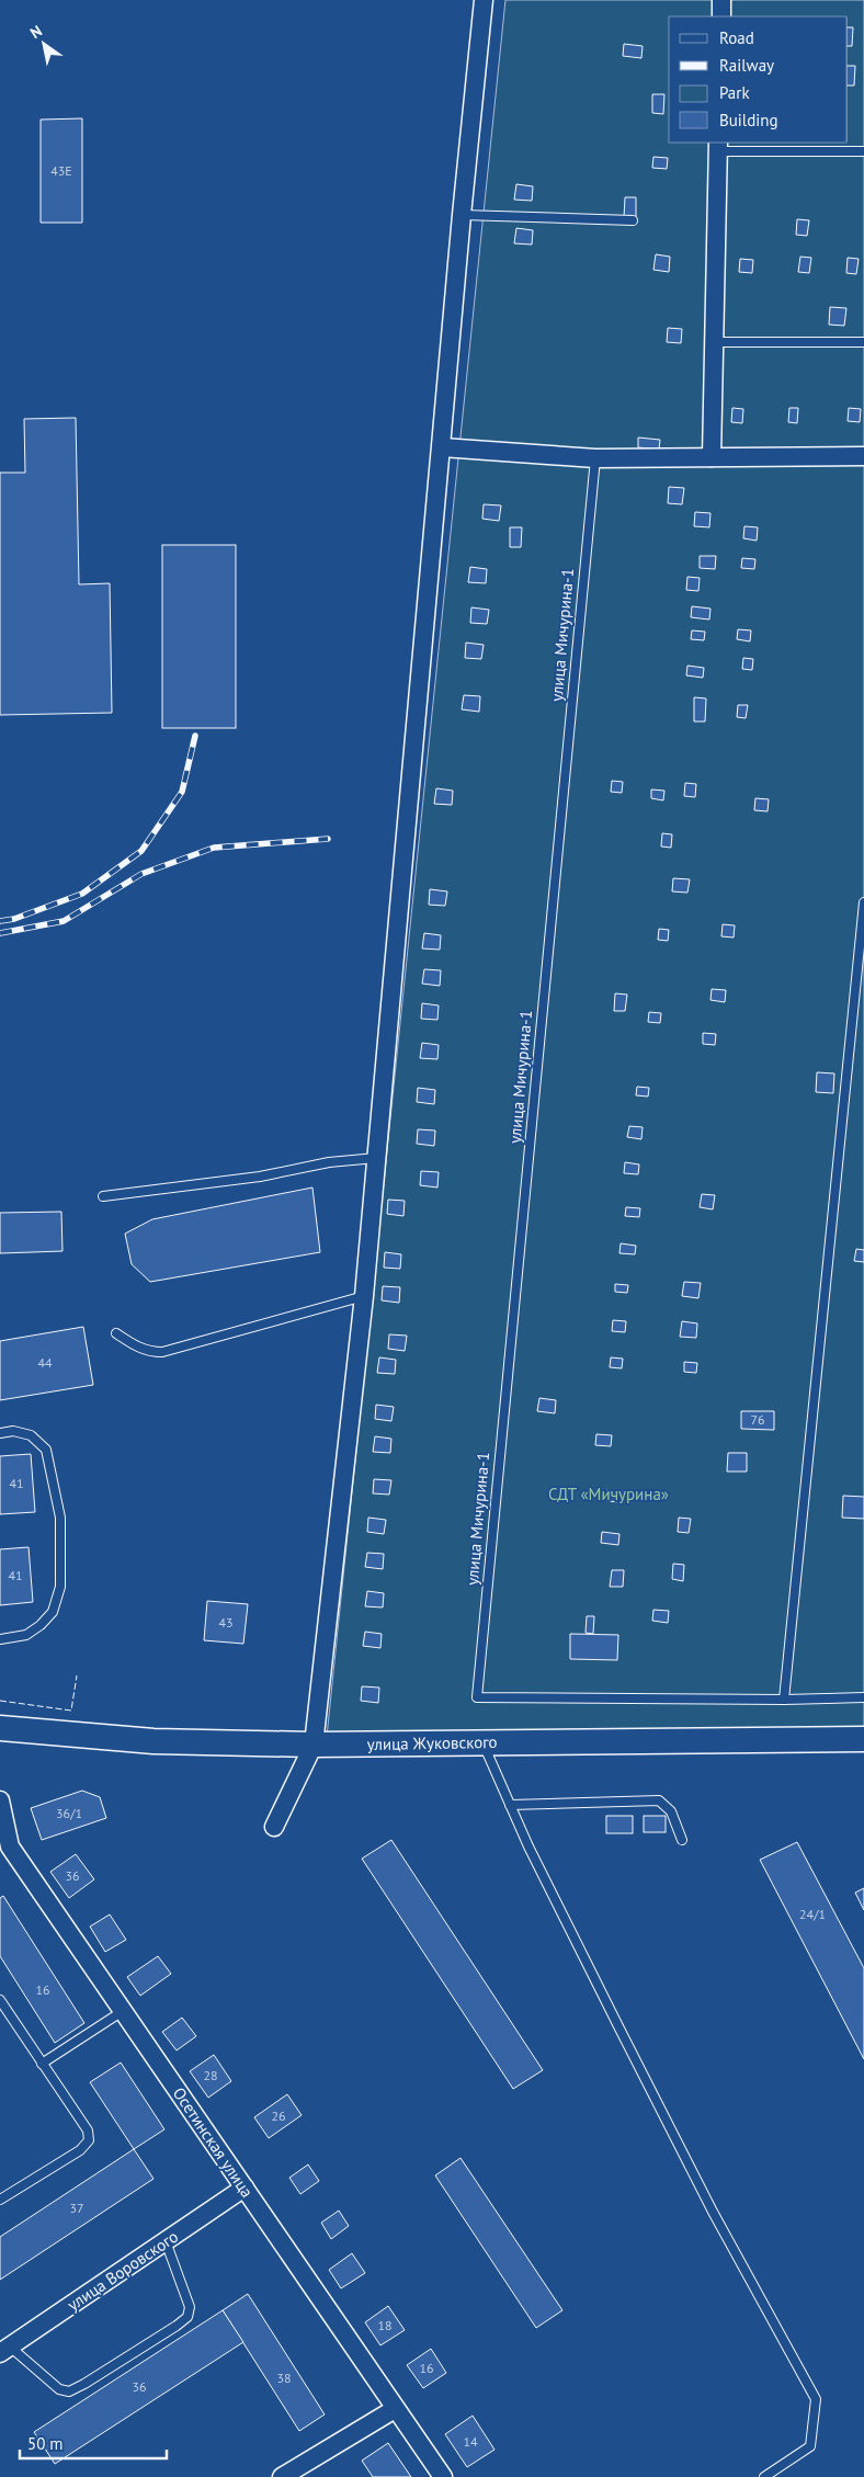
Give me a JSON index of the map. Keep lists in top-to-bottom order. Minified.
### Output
{"streets":{"main road":["улица Жуковского"],"street":["Осетинская улица","улица Воровского"],"lane":["улица Мичурина-1"]},"crossings":[["Осетинская улица","улица Воровского"]],"parks":["СДТ «Мичурина»"],"house_numbers":["43Е","44","76","41","41","43","36/1","36","24/1","16","28","26","37","18","16","38","36","14"],"legend":["Road","Railway","Park","Building"],"scale_bar":"50 m","north":"top left"}
